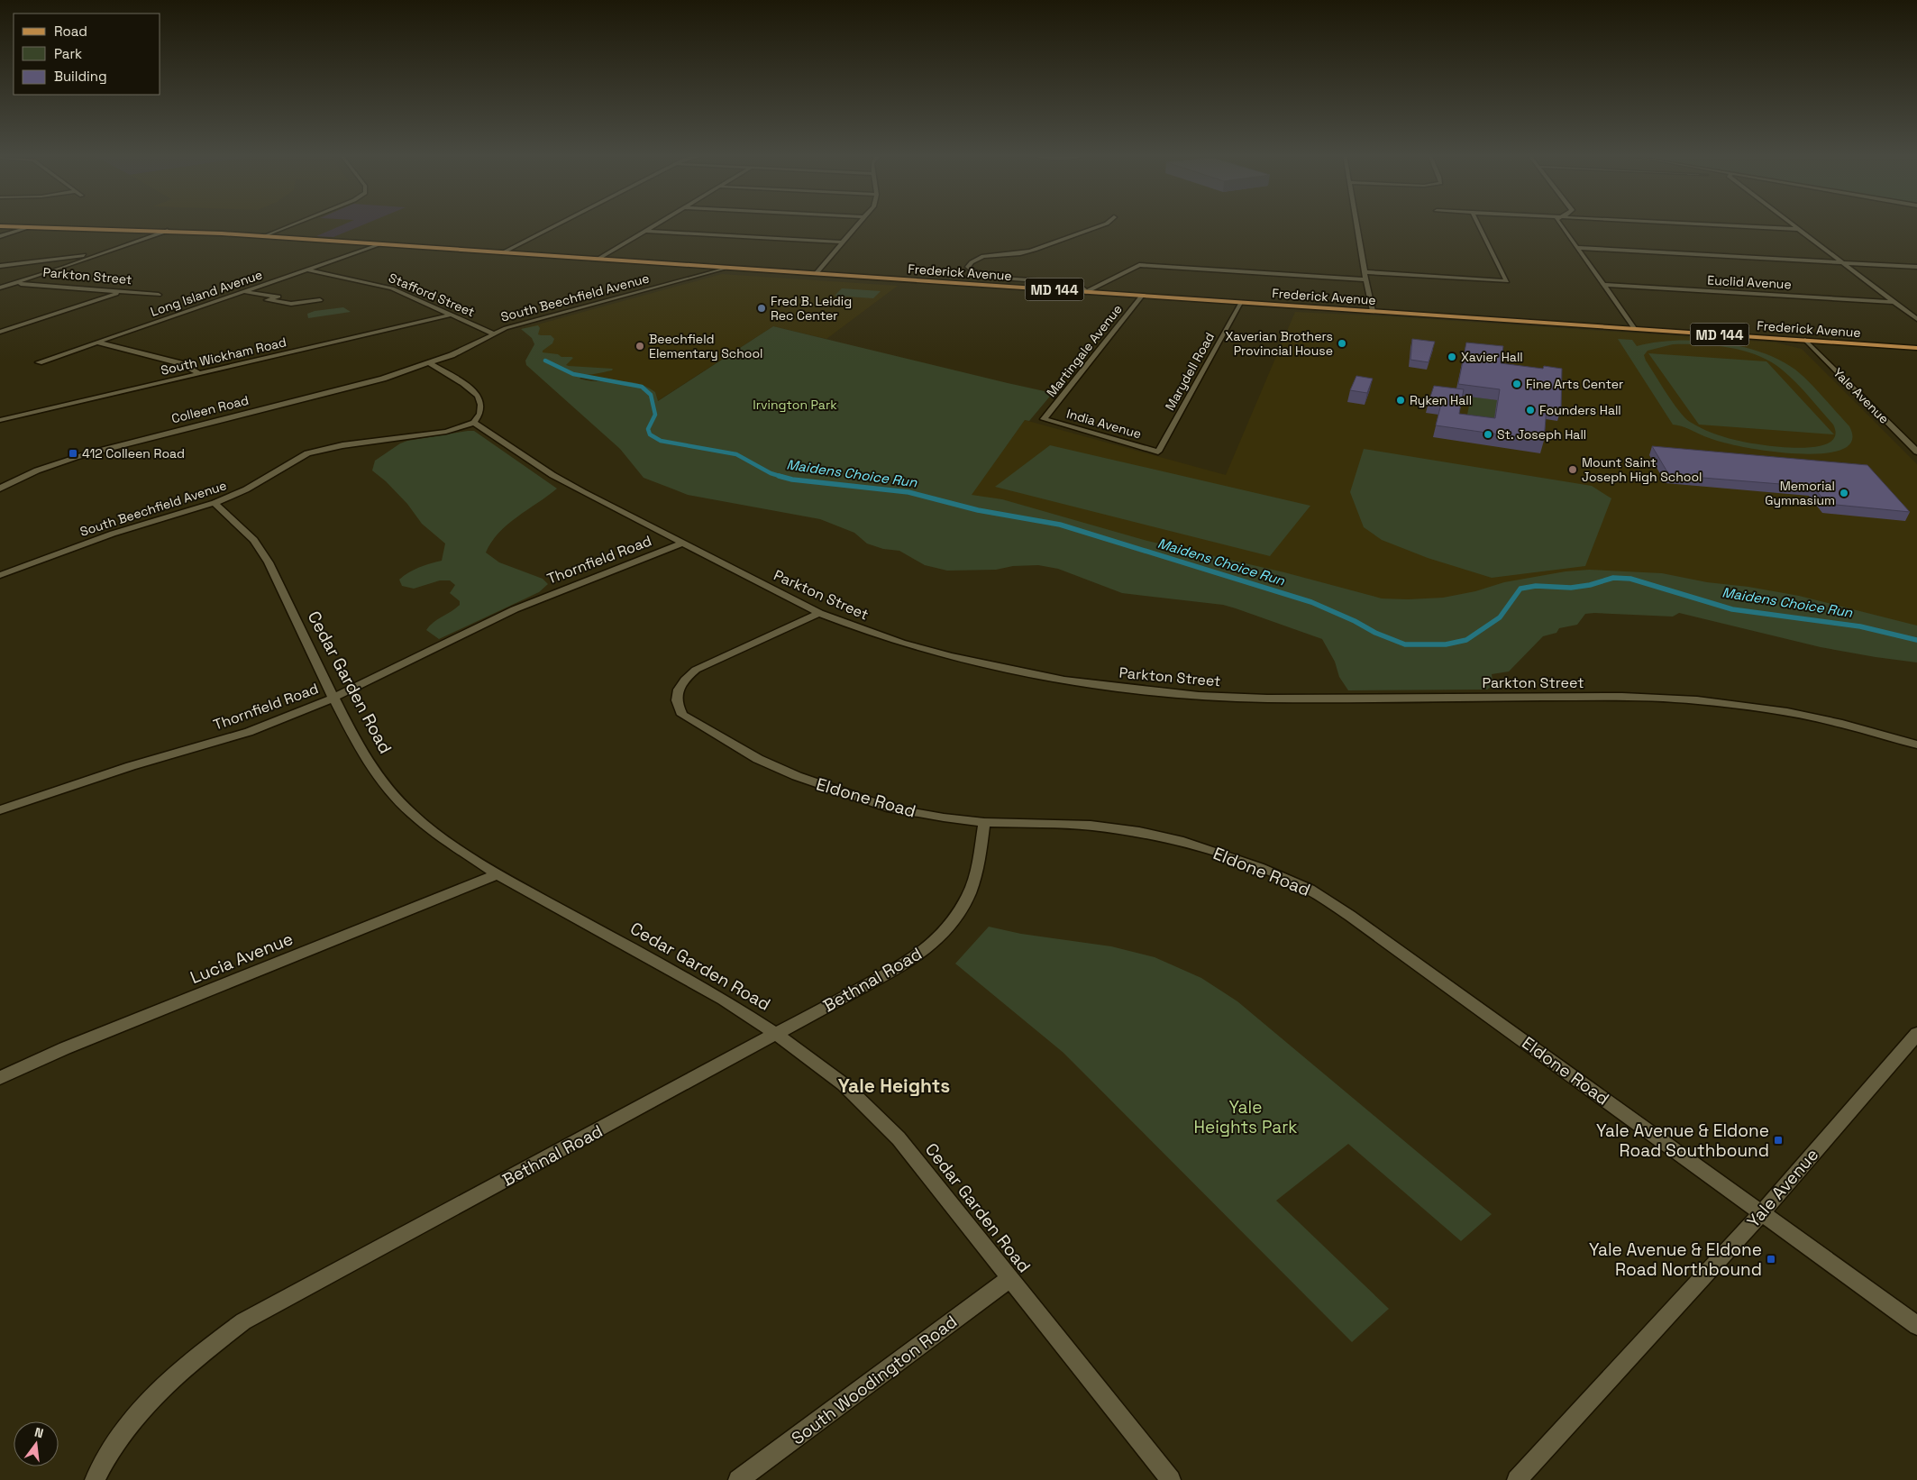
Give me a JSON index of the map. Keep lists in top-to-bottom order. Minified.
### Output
{"streets":{"main road":["Frederick Avenue","MD 144"],"street":["Parkton Street","Euclid Avenue","Long Island Avenue","Stafford Street","South Beechfield Avenue","Martingale Avenue","South Wickham Road","Marydell Road","Yale Avenue","Colleen Road","India Avenue","Thornfield Road","Cedar Garden Road","Eldone Road","Lucia Avenue","Bethnal Road","South Woodington Road"]},"crossings":[["Frederick Avenue","Long Island Avenue"],["Frederick Avenue","South Beechfield Avenue"],["Frederick Avenue","Martingale Avenue"],["Frederick Avenue","Marydell Road"],["Frederick Avenue","Yale Avenue"],["Parkton Street","South Beechfield Avenue"],["Parkton Street","Thornfield Road"],["Parkton Street","Eldone Road"],["Long Island Avenue","Stafford Street"],["Stafford Street","South Beechfield Avenue"],["Stafford Street","South Wickham Road"],["South Beechfield Avenue","Colleen Road"],["South Beechfield Avenue","Cedar Garden Road"],["Martingale Avenue","India Avenue"],["Marydell Road","India Avenue"],["Yale Avenue","Eldone Road"],["Thornfield Road","Cedar Garden Road"],["Cedar Garden Road","Lucia Avenue"],["Cedar Garden Road","Bethnal Road"],["Cedar Garden Road","South Woodington Road"],["Eldone Road","Bethnal Road"]],"districts":["Yale Heights"],"water":["Maidens Choice Run"],"parks":["Irvington Park","Yale Heights Park"],"places":{"other":["Fred B. Leidig Rec Center","Xaverian Brothers Provincial House","Beechfield Elementary School","Xavier Hall","Fine Arts Center","Ryken Hall","Founders Hall","St. Joseph Hall","Mount Saint Joseph High School","Memorial Gymnasium"],"transit":["412 Colleen Road","Yale Avenue & Eldone Road Southbound","Yale Avenue & Eldone Road Northbound"]},"legend":["Road","Park","Building"],"north":"top"}
